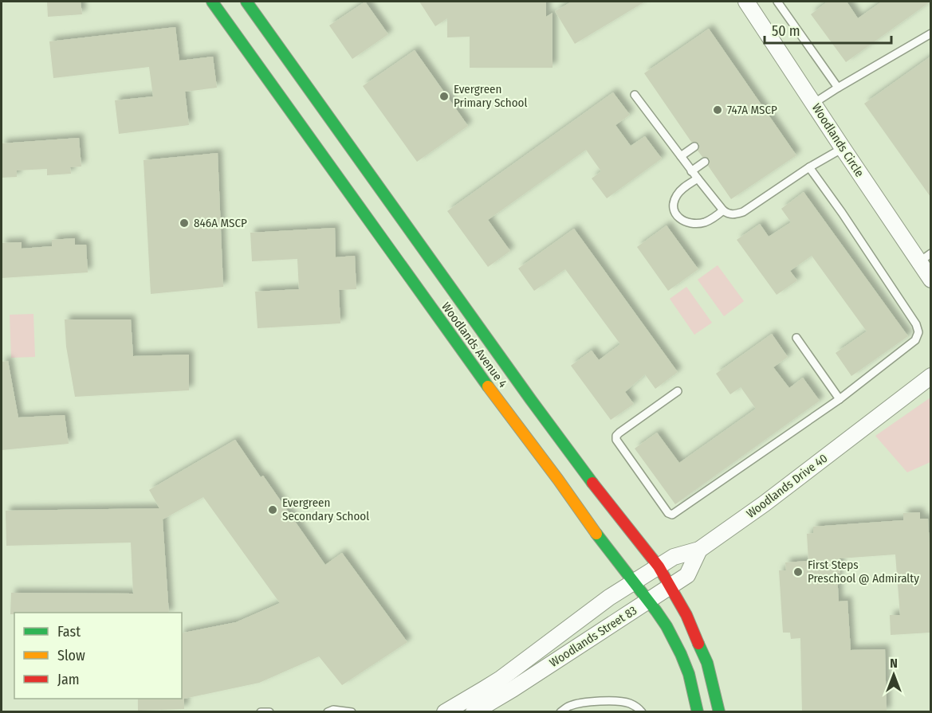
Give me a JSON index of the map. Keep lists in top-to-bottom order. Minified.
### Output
{"streets":{"main road":["Woodlands Avenue 4"],"street":["Woodlands Circle","Woodlands Drive 40","Woodlands Street 83"]},"crossings":[["Woodlands Avenue 4","Woodlands Drive 40"],["Woodlands Avenue 4","Woodlands Street 83"],["Woodlands Drive 40","Woodlands Street 83"]],"places":["Evergreen Primary School","747A MSCP","846A MSCP","Evergreen Secondary School","First Steps Preschool @ Admiralty"],"legend":["Fast","Slow","Jam"],"scale_bar":"50 m","north":"top"}
